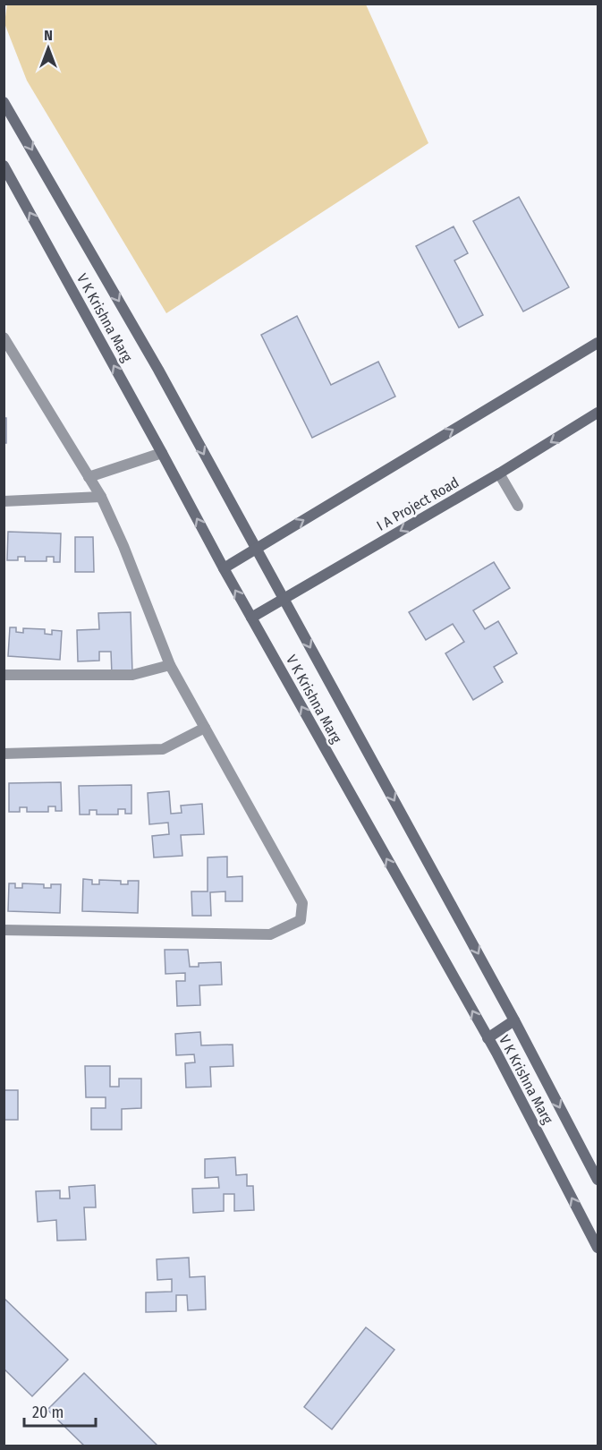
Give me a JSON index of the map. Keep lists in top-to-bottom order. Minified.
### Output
{"streets":{"street":["V K Krishna Marg","I A Project Road"]},"crossings":[["V K Krishna Marg","I A Project Road"]],"scale_bar":"20 m","north":"top"}
